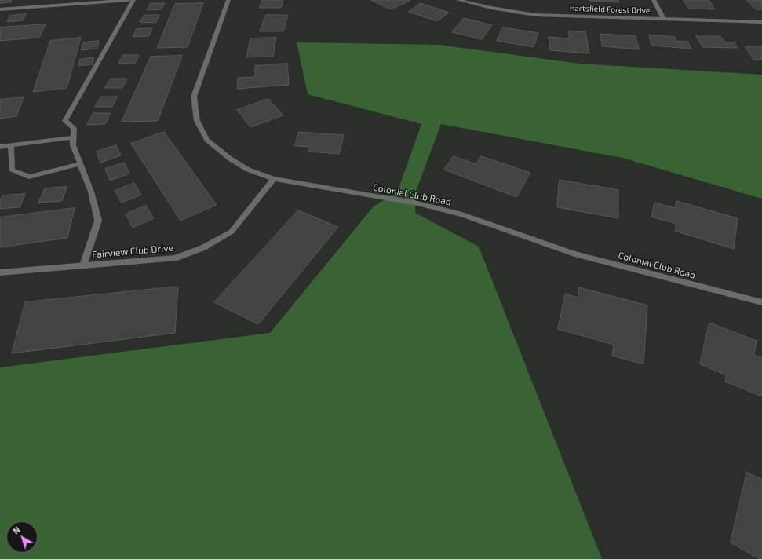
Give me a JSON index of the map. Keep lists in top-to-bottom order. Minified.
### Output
{"streets":{"street":["Hartsfield Forest Drive","Colonial Club Road","Fairview Club Drive"]},"crossings":[["Colonial Club Road","Fairview Club Drive"]],"north":"top left"}
